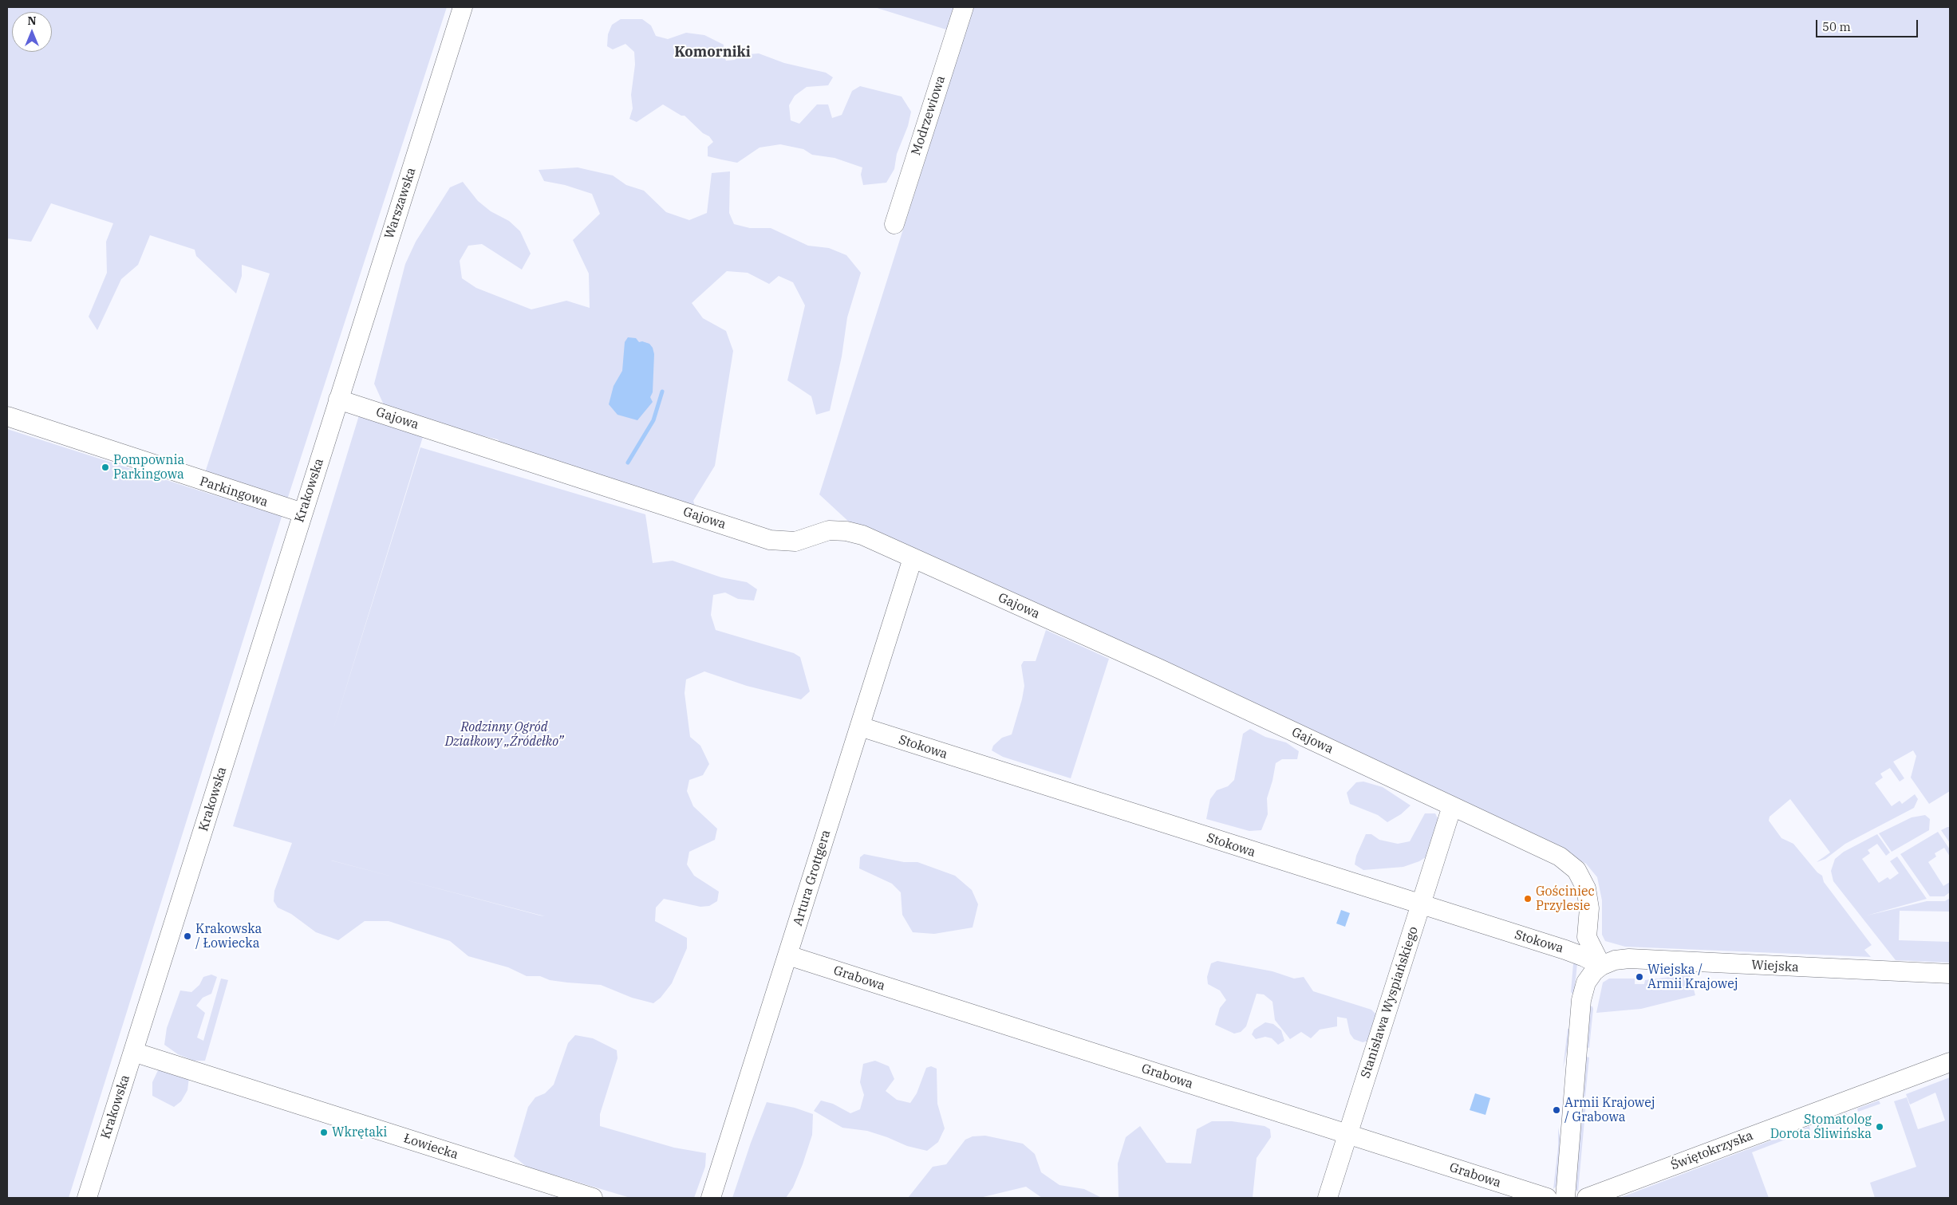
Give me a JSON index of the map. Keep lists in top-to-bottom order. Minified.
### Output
{"streets":{"street":["Modrzewiowa","Warszawska","Gajowa","Krakowska","Parkingowa","Stokowa","Artura Grottgera","Wiejska","Grabowa","Stanisława Wyspiańskiego","Łowiecka","Świętokrzyska"]},"crossings":[["Warszawska","Gajowa"],["Warszawska","Krakowska"],["Gajowa","Krakowska"],["Gajowa","Stokowa"],["Gajowa","Artura Grottgera"],["Gajowa","Wiejska"],["Gajowa","Stanisława Wyspiańskiego"],["Krakowska","Parkingowa"],["Krakowska","Łowiecka"],["Stokowa","Artura Grottgera"],["Stokowa","Wiejska"],["Stokowa","Stanisława Wyspiańskiego"],["Artura Grottgera","Grabowa"],["Grabowa","Stanisława Wyspiańskiego"]],"districts":["Komorniki"],"parks":["Rodzinny Ogród Działkowy „Źródełko”"],"places":["Pompownia Parkingowa","Gościniec Przylesie","Krakowska / Łowiecka","Wiejska / Armii Krajowej","Armii Krajowej / Grabowa","Stomatolog Dorota Śliwińska","Wkrętaki"],"scale_bar":"50 m","north":"top"}
